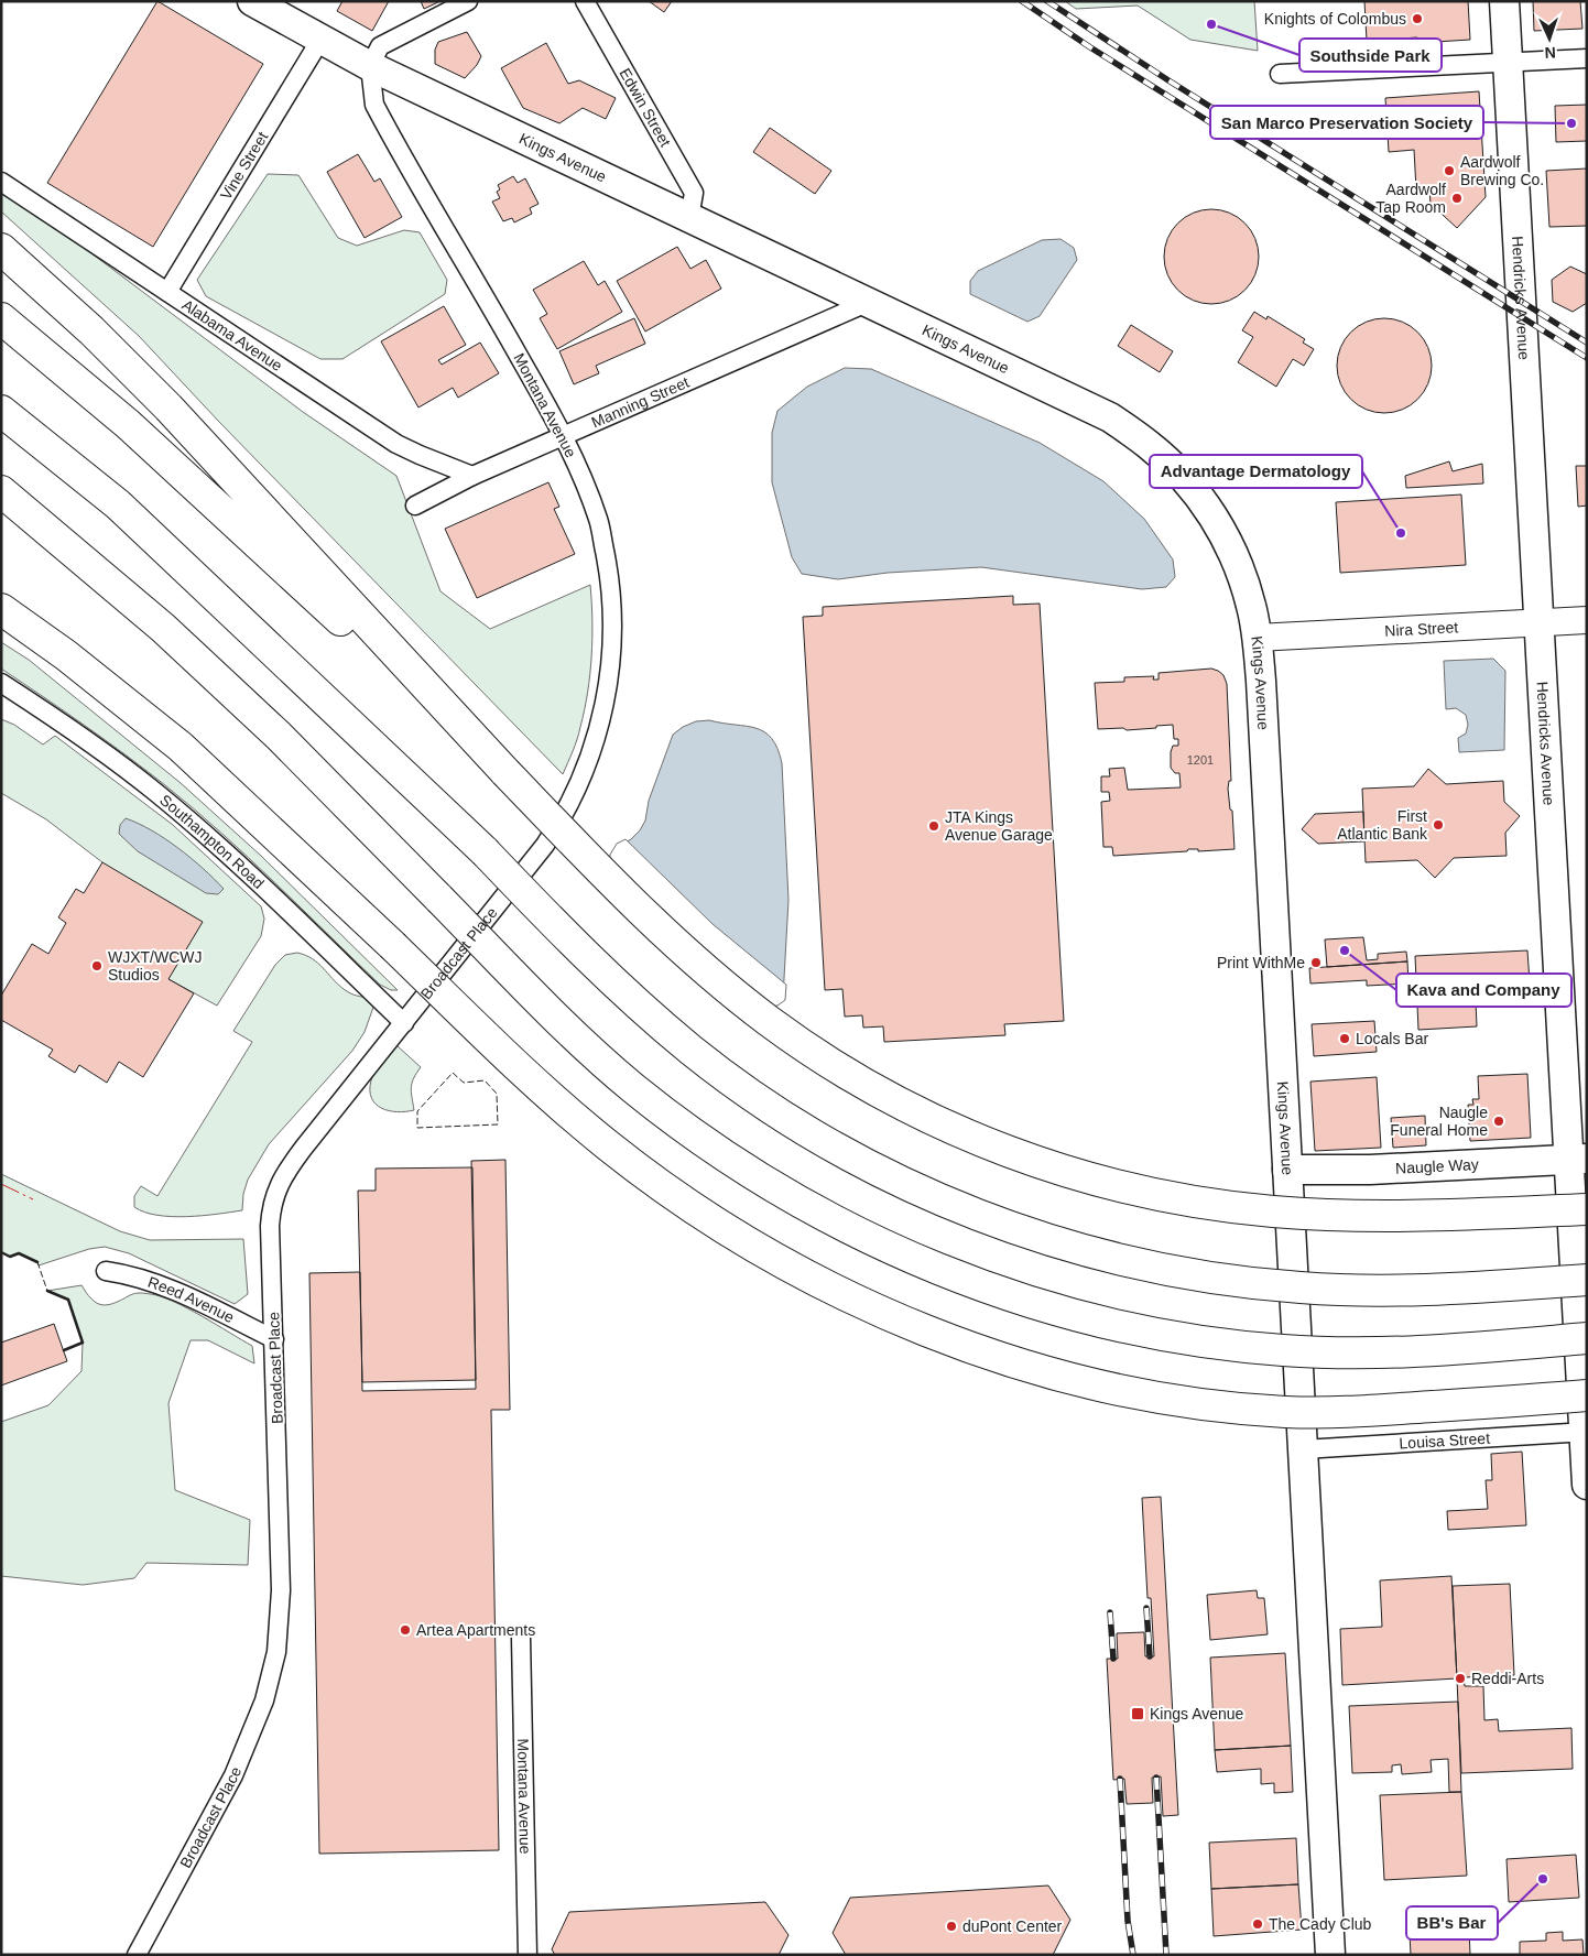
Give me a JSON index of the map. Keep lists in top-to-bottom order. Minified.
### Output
{"streets":{"main road":["Kings Avenue","Hendricks Avenue","Naugle Way"],"street":["Edwin Street","Vine Street","Alabama Avenue","Manning Street","Montana Avenue","Nira Street","Southampton Road","Broadcast Place","Reed Avenue","Louisa Street"]},"crossings":[["Edwin Street","Kings Avenue"],["Kings Avenue","Vine Street"],["Kings Avenue","Manning Street"],["Kings Avenue","Montana Avenue"],["Kings Avenue","Nira Street"],["Kings Avenue","Naugle Way"],["Kings Avenue","Louisa Street"],["Vine Street","Alabama Avenue"],["Hendricks Avenue","Nira Street"],["Hendricks Avenue","Naugle Way"],["Hendricks Avenue","Louisa Street"],["Alabama Avenue","Manning Street"],["Manning Street","Montana Avenue"],["Montana Avenue","Broadcast Place"],["Southampton Road","Broadcast Place"],["Broadcast Place","Reed Avenue"]],"places":{"other":["Knights of Colombus","Southside Park","San Marco Preservation Society","Aardwolf Brewing Co.","Aardwolf Tap Room","Advantage Dermatology","First Atlantic Bank","JTA Kings Avenue Garage","Kava and Company","Print WithMe","WJXT/WCWJ Studios","Locals Bar","Naugle Funeral Home","Artea Apartments","Reddi-Arts","BB's Bar","The Cady Club","duPont Center"],"transit":["Kings Avenue"]},"house_numbers":["1201"],"north":"bottom"}
